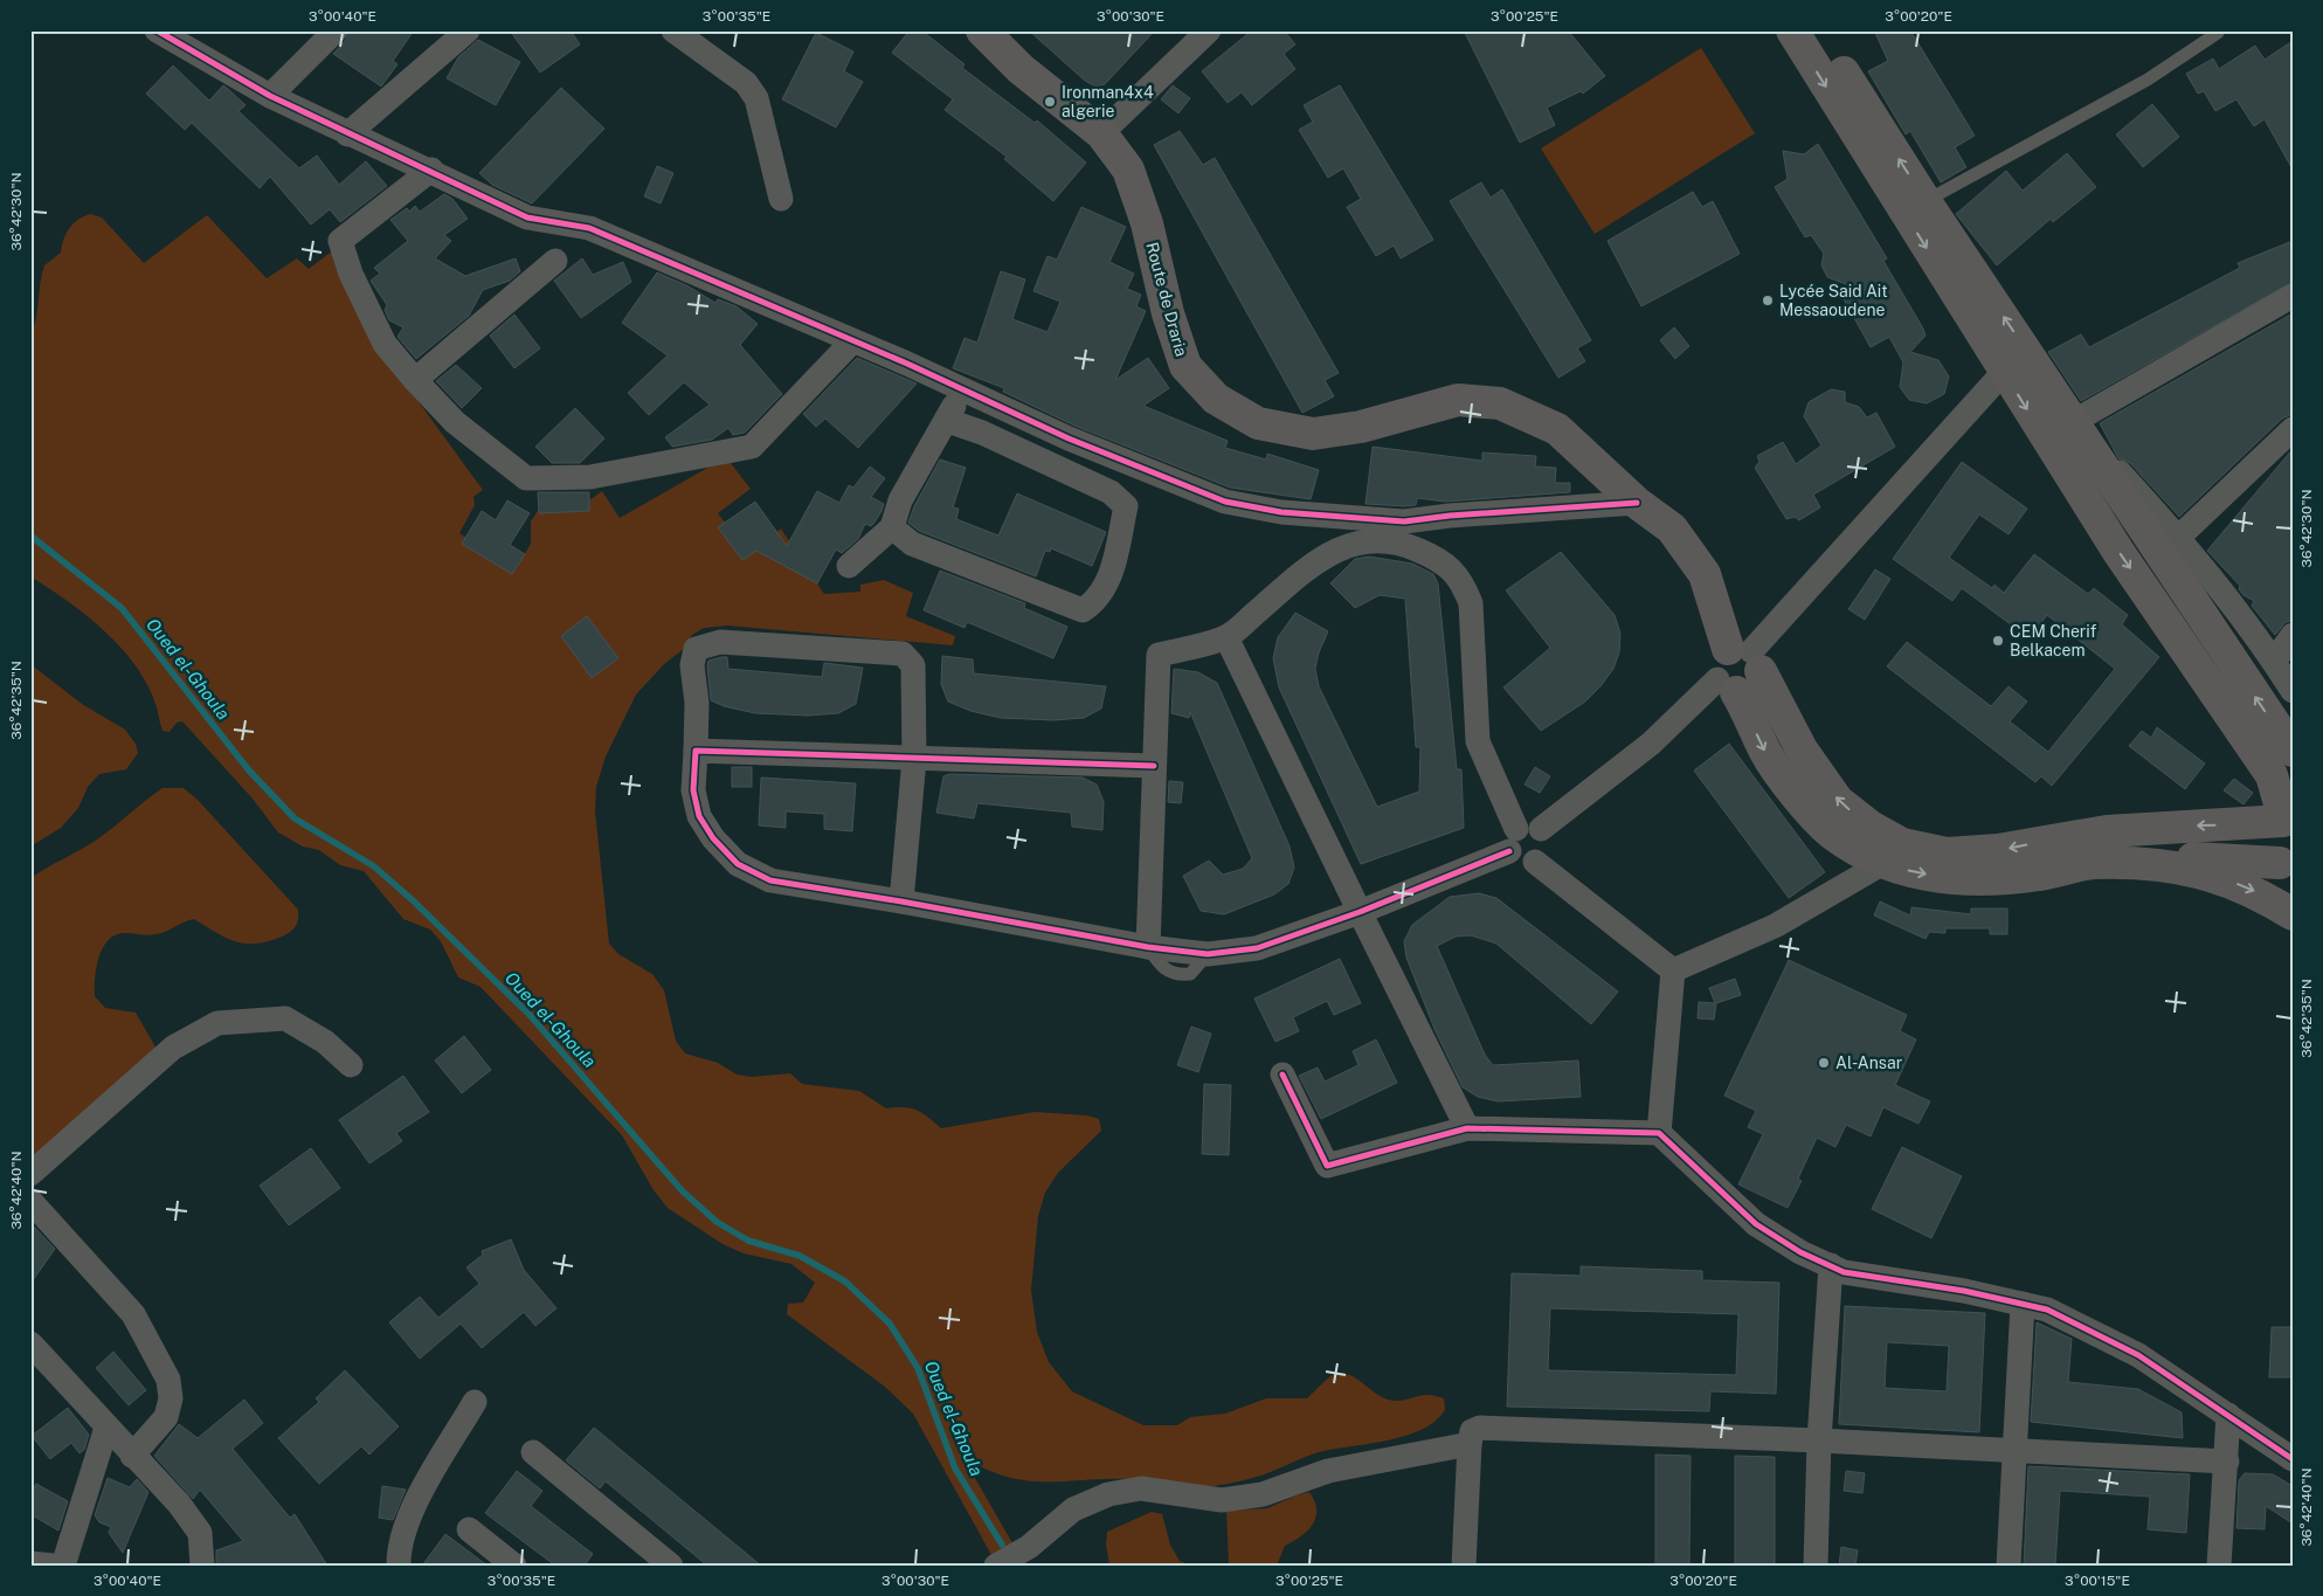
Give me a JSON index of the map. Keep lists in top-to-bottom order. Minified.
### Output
{"streets":{"main road":["Route de Draria"]},"water":["Oued el-Ghoula"],"places":["Ironman4x4 algerie","Lycée Said Ait Messaoudene","CEM Cherif Belkacem","Al-Ansar"],"coordinates":["3°00'40\"E","3°00'35\"E","3°00'30\"E","3°00'25\"E","3°00'20\"E","36°42'30\"N","36°42'35\"N","36°42'40\"N","3°00'15\"E"]}
